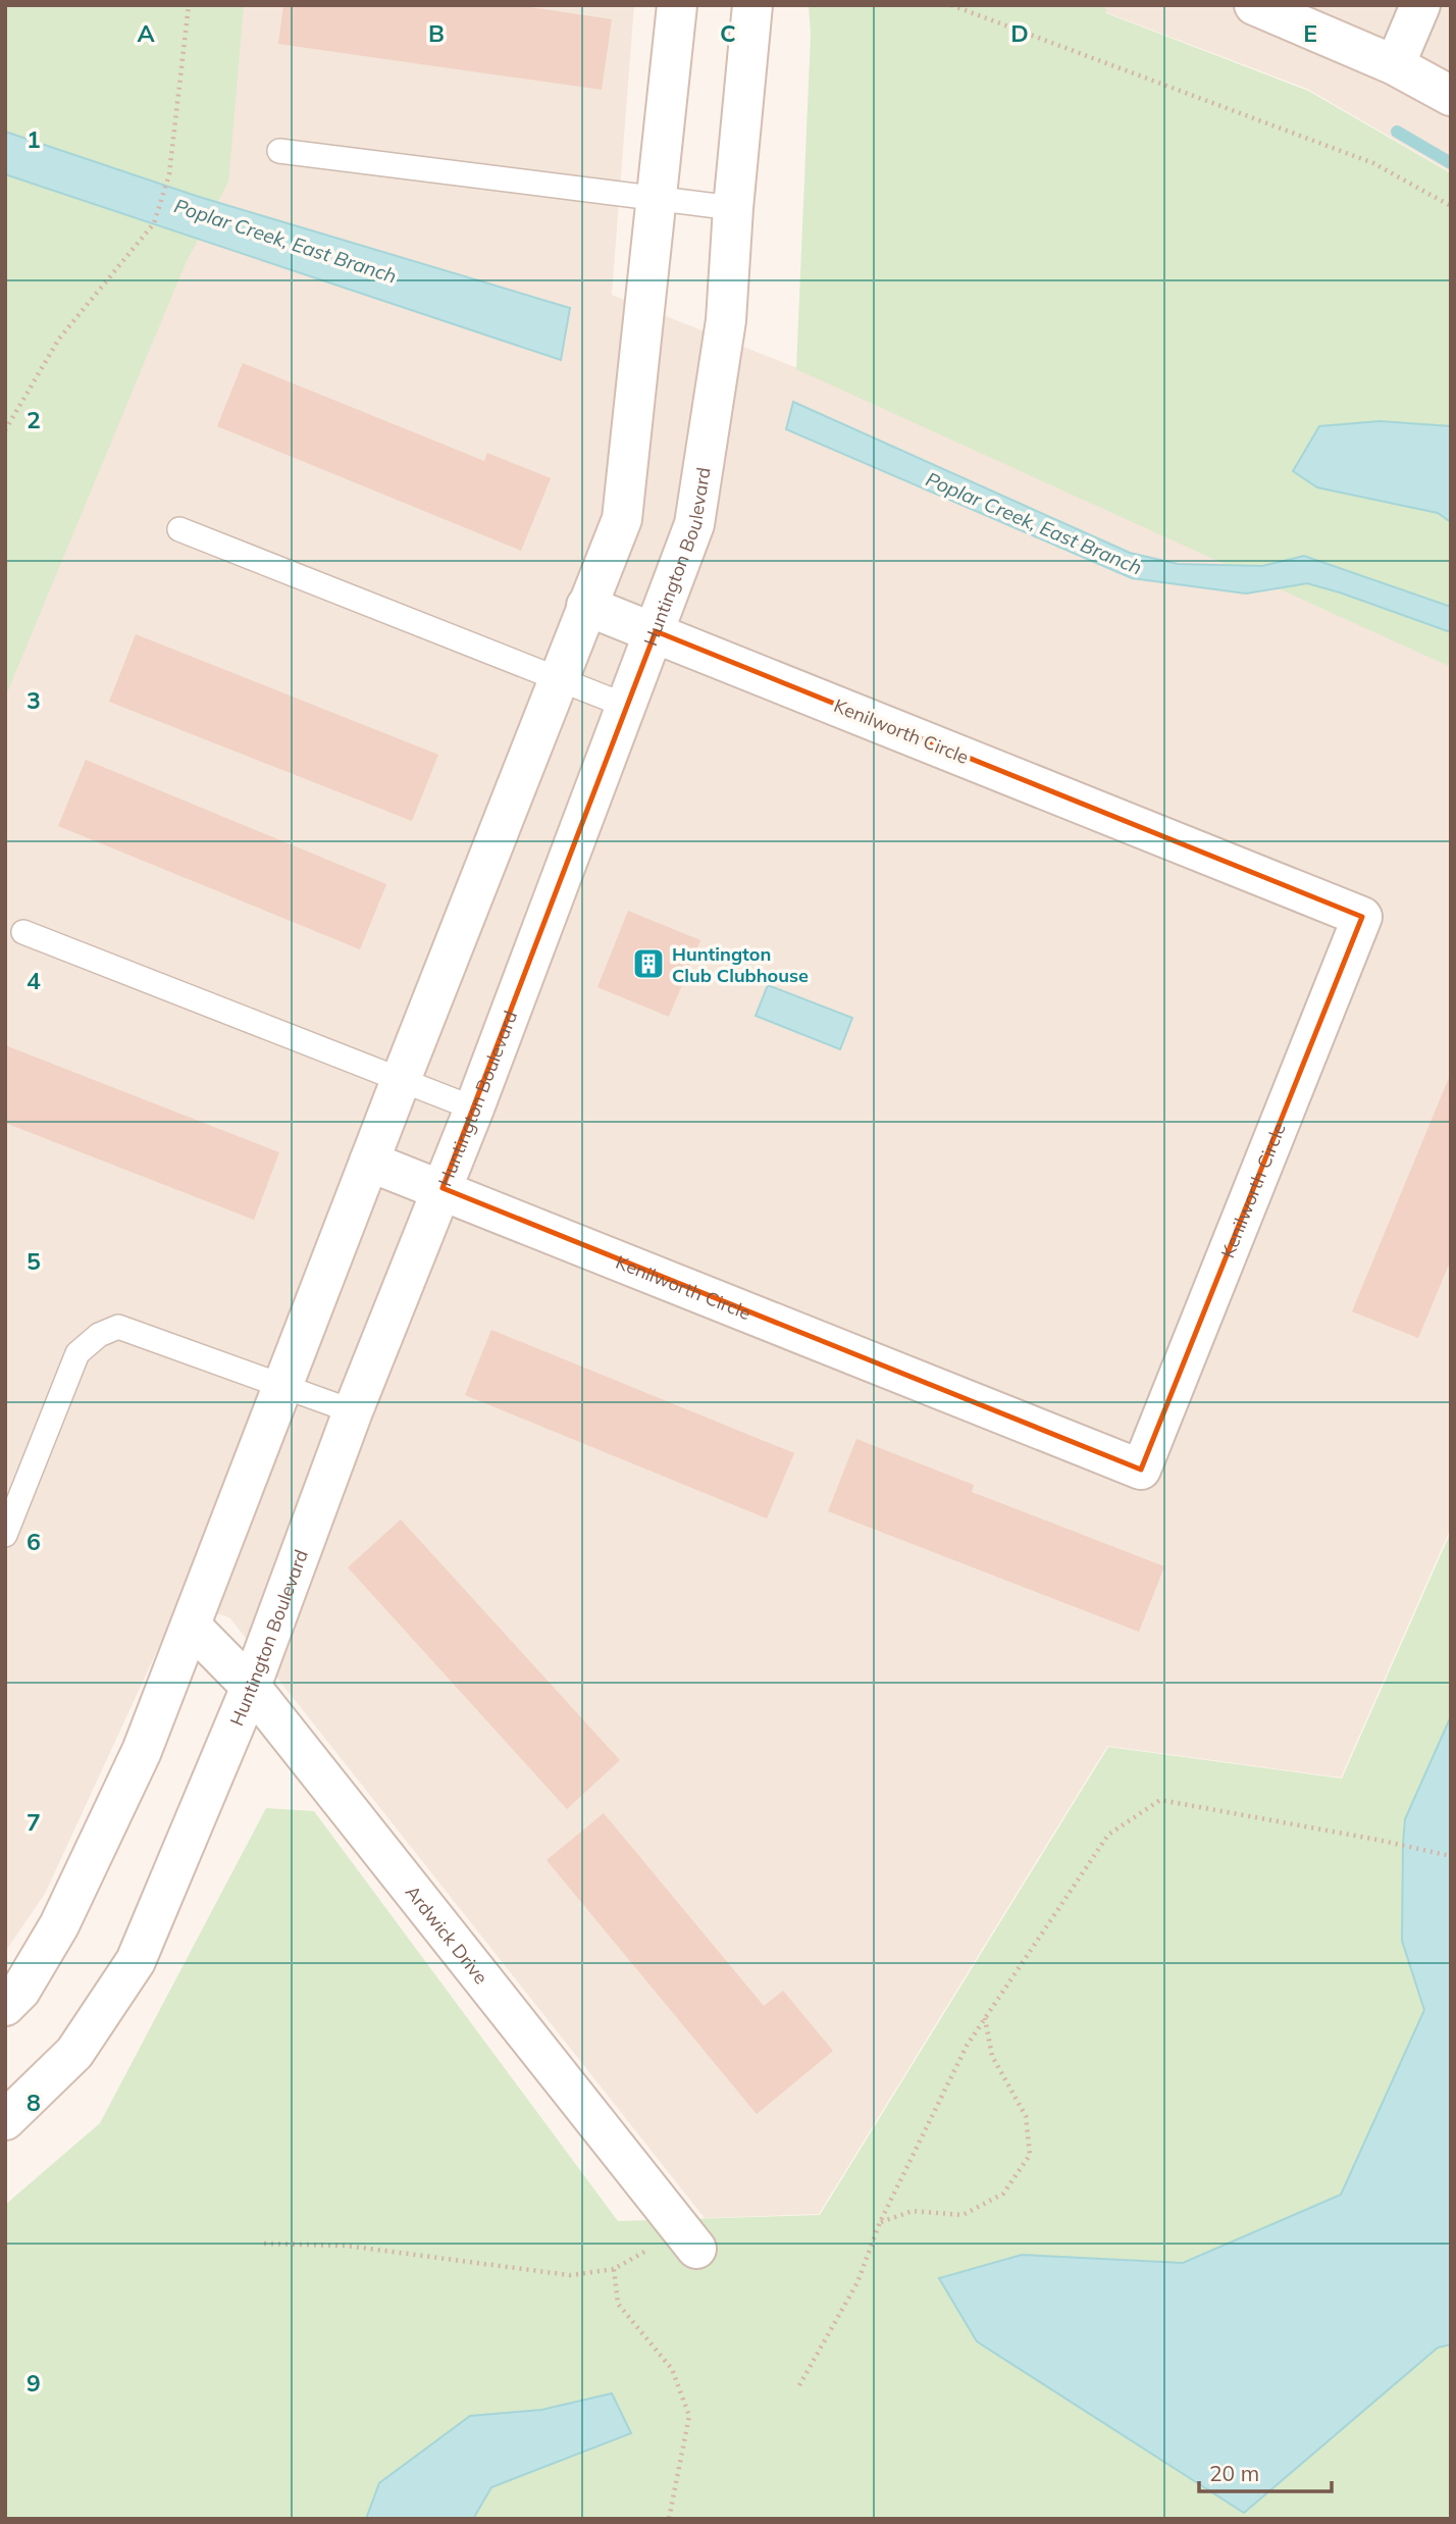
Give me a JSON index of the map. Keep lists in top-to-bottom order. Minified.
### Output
{"streets":{"street":["Huntington Boulevard","Kenilworth Circle","Ardwick Drive"]},"crossings":[["Huntington Boulevard","Kenilworth Circle"],["Huntington Boulevard","Ardwick Drive"]],"water":["Poplar Creek, East Branch"],"places":{"building":["Huntington Club Clubhouse"]},"scale_bar":"20 m","grid":{"columns":["A","B","C","D","E"],"rows":["1","2","3","4","5","6","7","8","9"]}}
